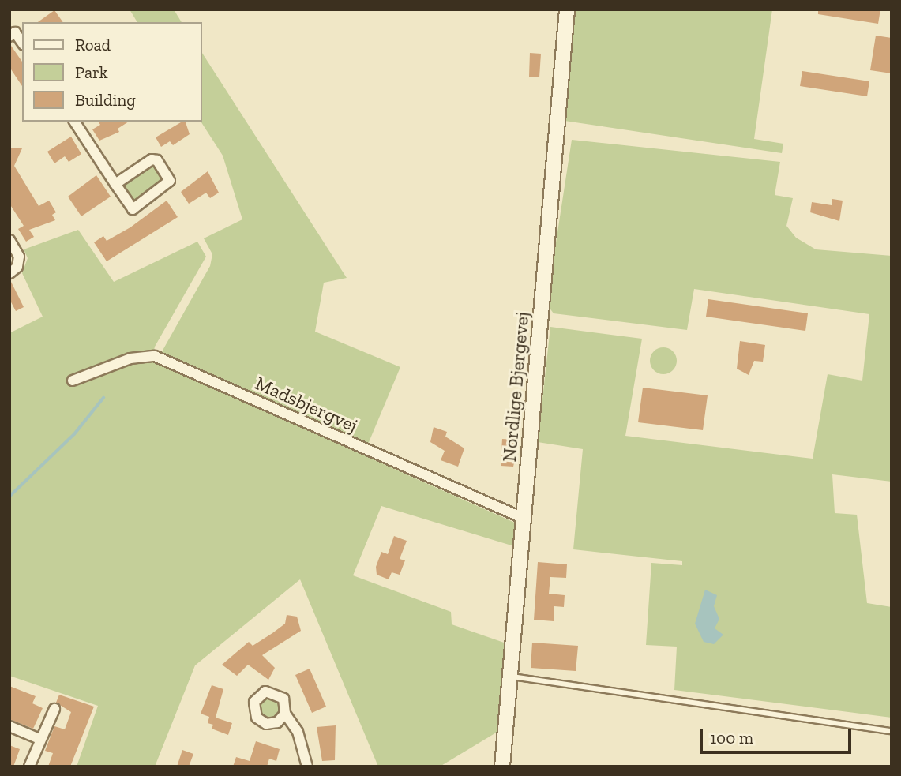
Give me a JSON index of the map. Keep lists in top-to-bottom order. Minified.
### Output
{"streets":{"street":["Nordlige Bjergevej","Madsbjergvej"]},"crossings":[["Nordlige Bjergevej","Madsbjergvej"]],"legend":["Road","Park","Building"],"scale_bar":"100 m"}
